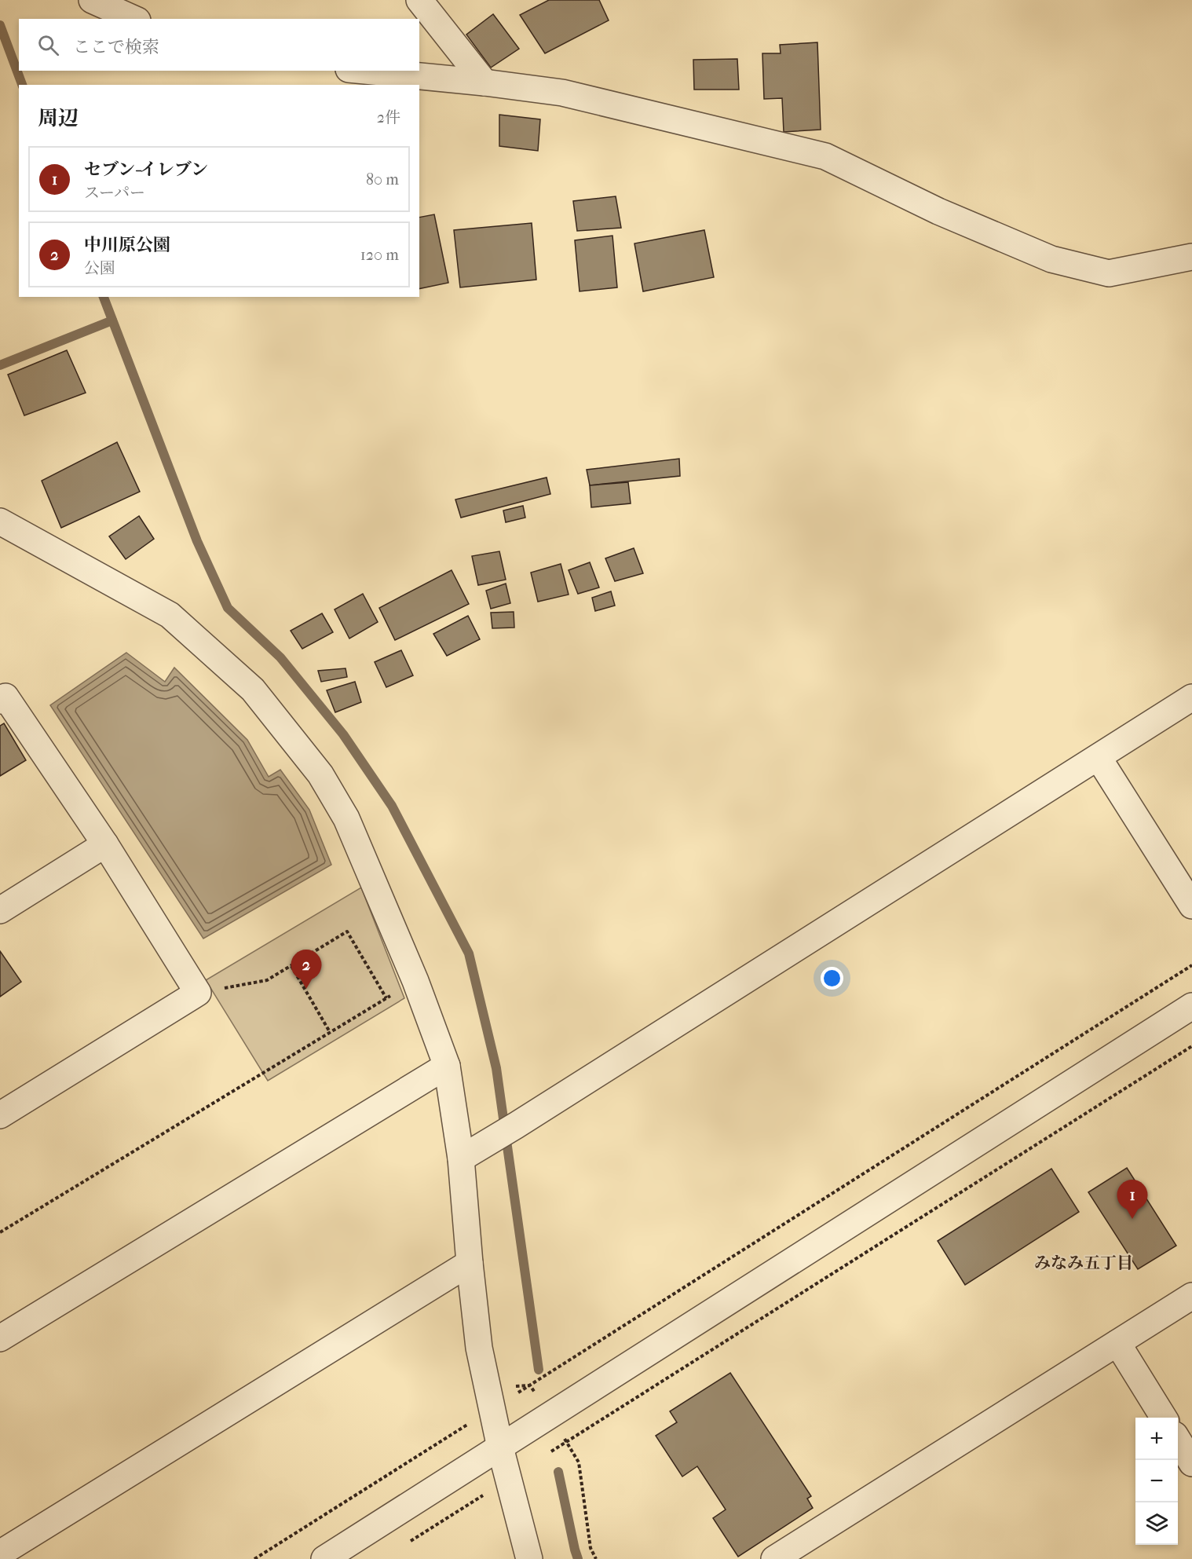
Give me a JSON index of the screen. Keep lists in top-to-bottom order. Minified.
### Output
{"districts":["みなみ五丁目"],"page":{"search":"ここで検索","heading":["周辺","2件"],"list":[{"mark":"1","name":"セブン-イレブン","note":"スーパー","value":"80 m"},{"mark":"2","name":"中川原公園","note":"公園","value":"120 m"}],"pins":["2","1"],"map_buttons":["+","−"]}}
